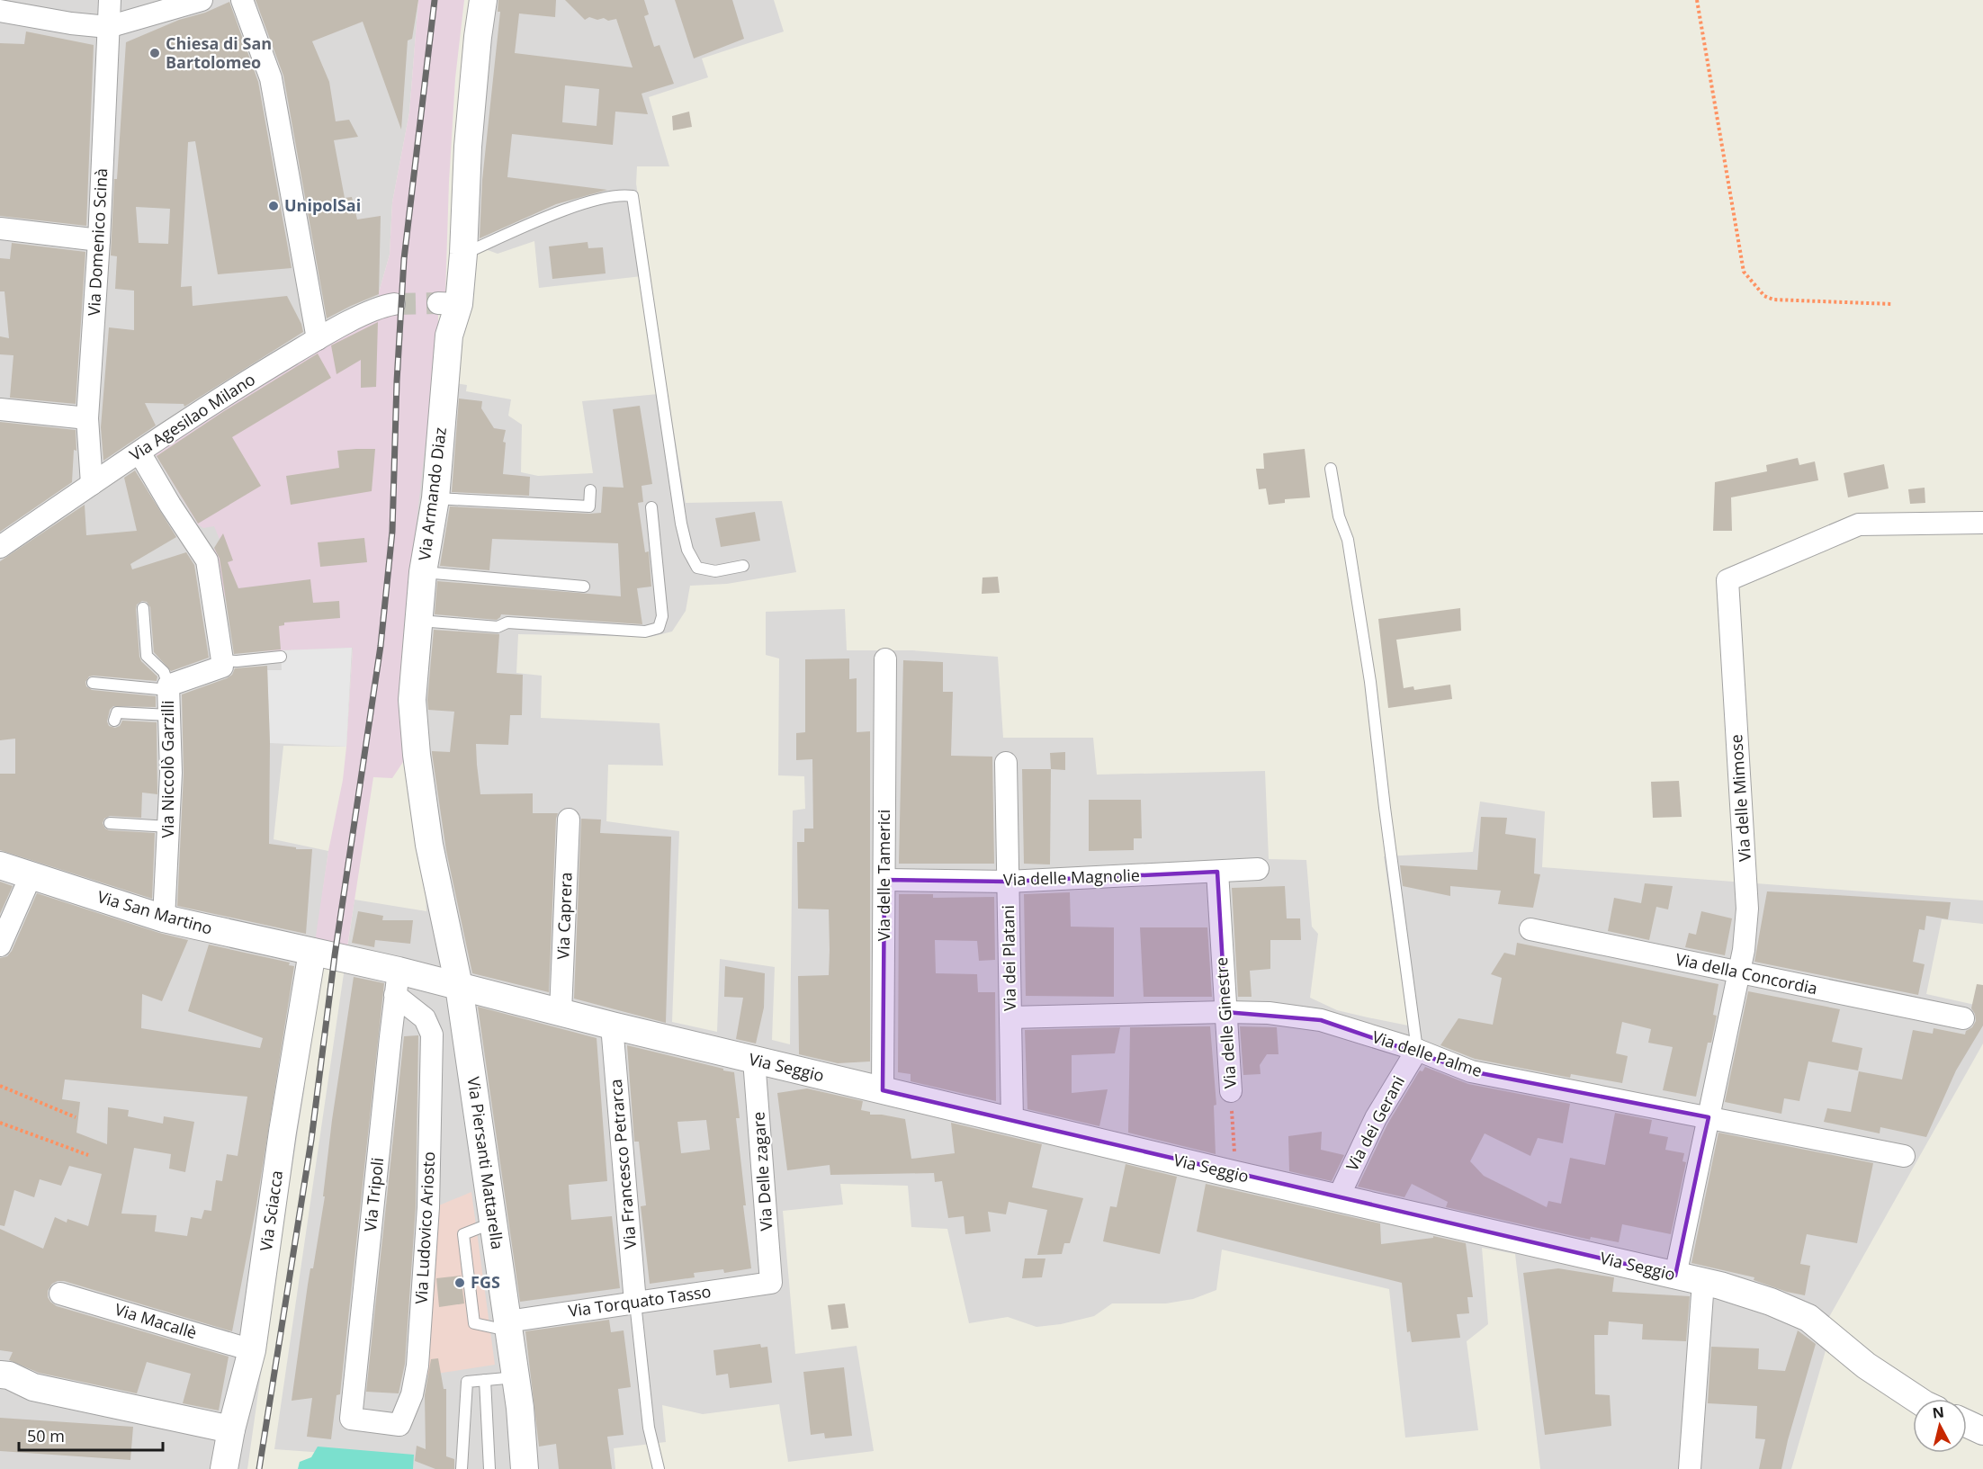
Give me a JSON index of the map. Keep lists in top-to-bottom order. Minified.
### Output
{"streets":{"street":["Via Domenico Scinà","Via Agesilao Milano","Via Armando Diaz","Via Niccolò Garzilli","Via delle Mimose","Via delle Tamerici","Via delle Magnolie","Via San Martino","Via Caprera","Via dei Platani","Via della Concordia","Via delle Ginestre","Via delle Palme","Via Seggio","Via dei Gerani","Via Piersanti Mattarella","Via Francesco Petrarca","Via Delle zagare","Via Tripoli","Via Sciacca","Via Ludovico Ariosto","Via Torquato Tasso","Via Macallè"]},"crossings":[["Via Domenico Scinà","Via Agesilao Milano"],["Via Armando Diaz","Via Seggio"],["Via Armando Diaz","Via Piersanti Mattarella"],["Via Niccolò Garzilli","Via San Martino"],["Via delle Mimose","Via della Concordia"],["Via delle Mimose","Via delle Palme"],["Via delle Mimose","Via Seggio"],["Via delle Tamerici","Via delle Magnolie"],["Via delle Tamerici","Via Seggio"],["Via delle Magnolie","Via dei Platani"],["Via delle Magnolie","Via delle Ginestre"],["Via San Martino","Via Seggio"],["Via San Martino","Via Tripoli"],["Via San Martino","Via Sciacca"],["Via San Martino","Via Ludovico Ariosto"],["Via Caprera","Via Seggio"],["Via dei Platani","Via delle Palme"],["Via dei Platani","Via Seggio"],["Via delle Ginestre","Via delle Palme"],["Via delle Ginestre","Via Seggio"],["Via delle Palme","Via dei Gerani"],["Via Seggio","Via dei Gerani"],["Via Seggio","Via Piersanti Mattarella"],["Via Seggio","Via Francesco Petrarca"],["Via Seggio","Via Delle zagare"],["Via Seggio","Via Tripoli"],["Via Seggio","Via Ludovico Ariosto"],["Via Piersanti Mattarella","Via Torquato Tasso"],["Via Francesco Petrarca","Via Torquato Tasso"],["Via Delle zagare","Via Torquato Tasso"],["Via Tripoli","Via Ludovico Ariosto"],["Via Sciacca","Via Macallè"]],"places":["Chiesa di San Bartolomeo","UnipolSai","FGS"],"scale_bar":"50 m","north":"top"}
